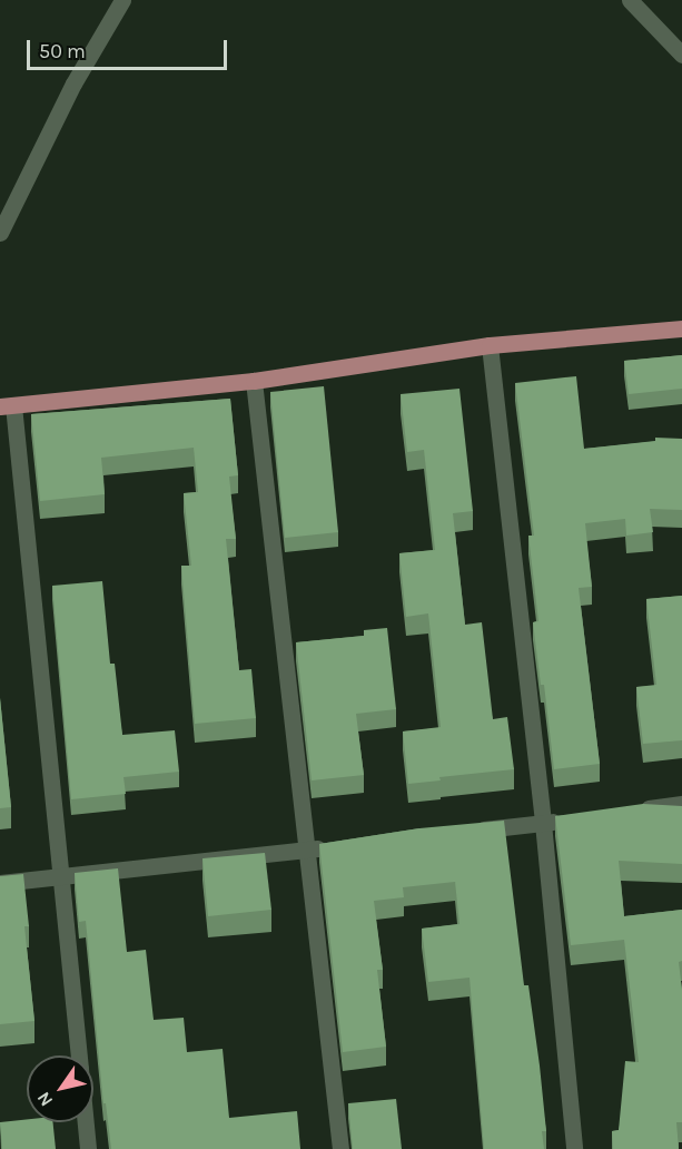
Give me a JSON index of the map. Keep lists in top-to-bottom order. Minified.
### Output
{"scale_bar":"50 m","north":"bottom left"}
